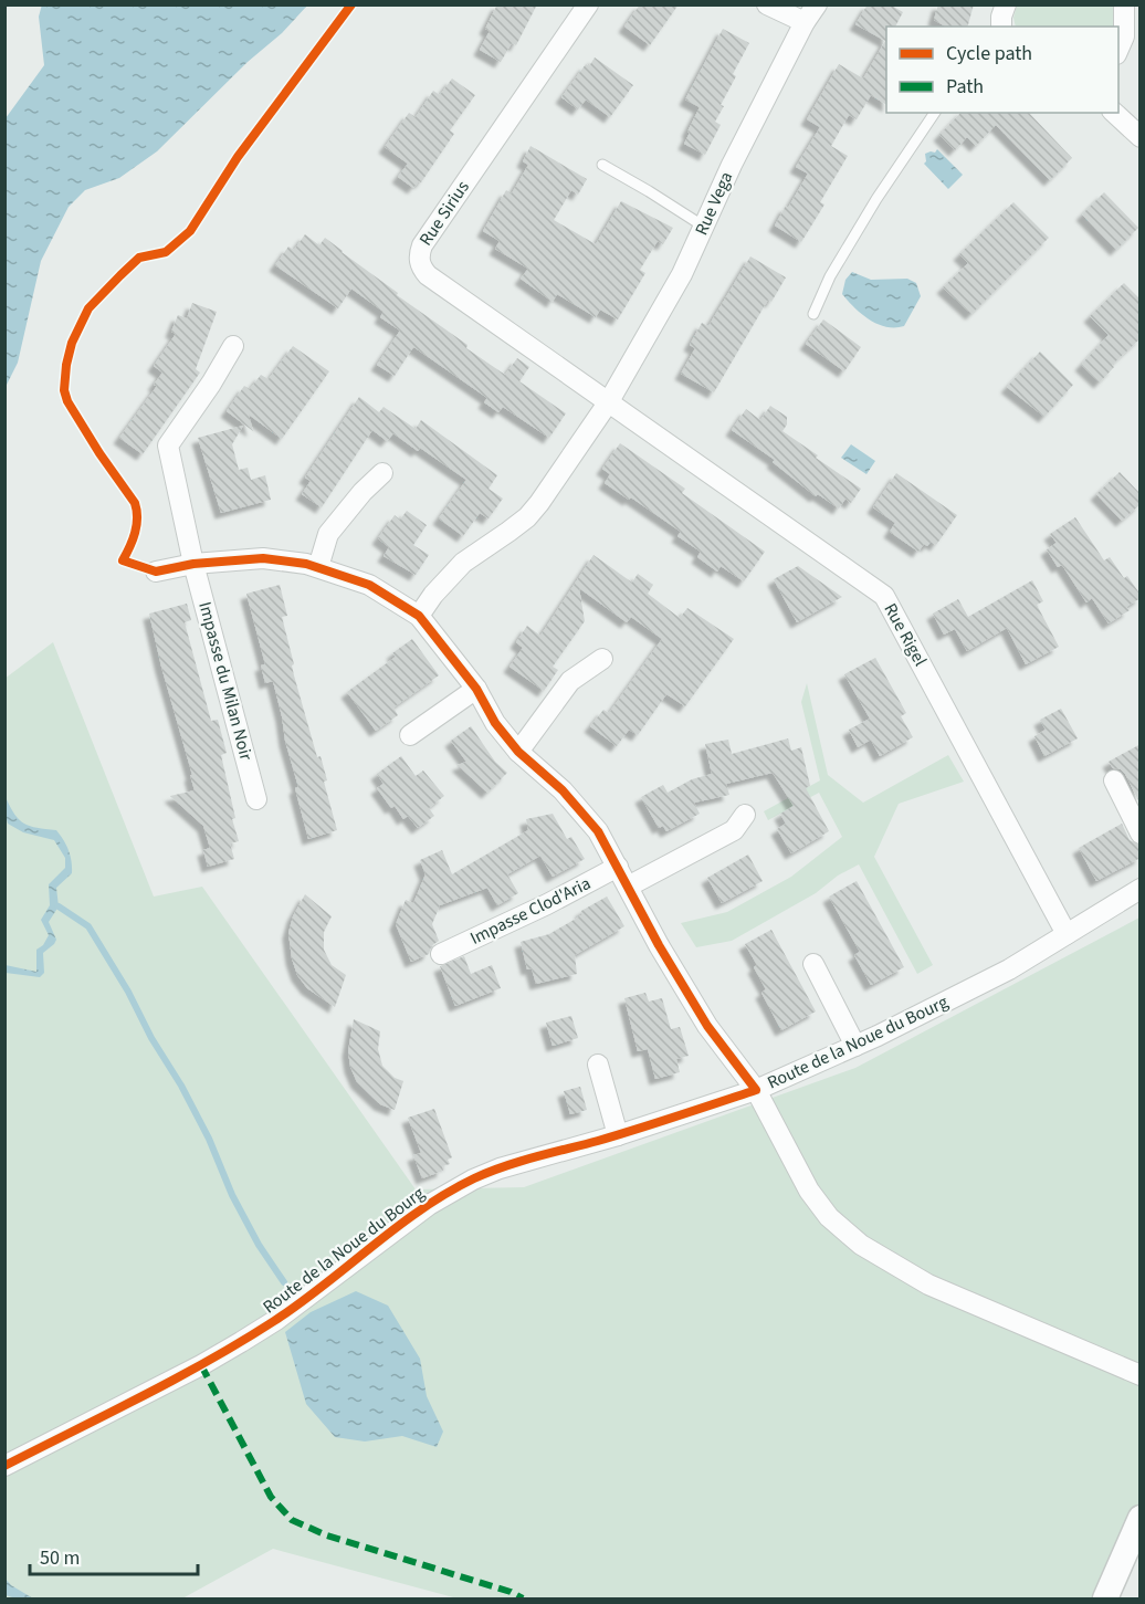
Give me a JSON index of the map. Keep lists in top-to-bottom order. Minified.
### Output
{"streets":{"street":["Rue Vega","Rue Sirius","Rue Rigel","Impasse du Milan Noir","Impasse Clod'Aria","Route de la Noue du Bourg"]},"crossings":[["Rue Vega","Rue Sirius"],["Rue Vega","Rue Rigel"],["Rue Sirius","Rue Rigel"],["Rue Rigel","Route de la Noue du Bourg"]],"legend":["Cycle path","Path"],"scale_bar":"50 m"}
